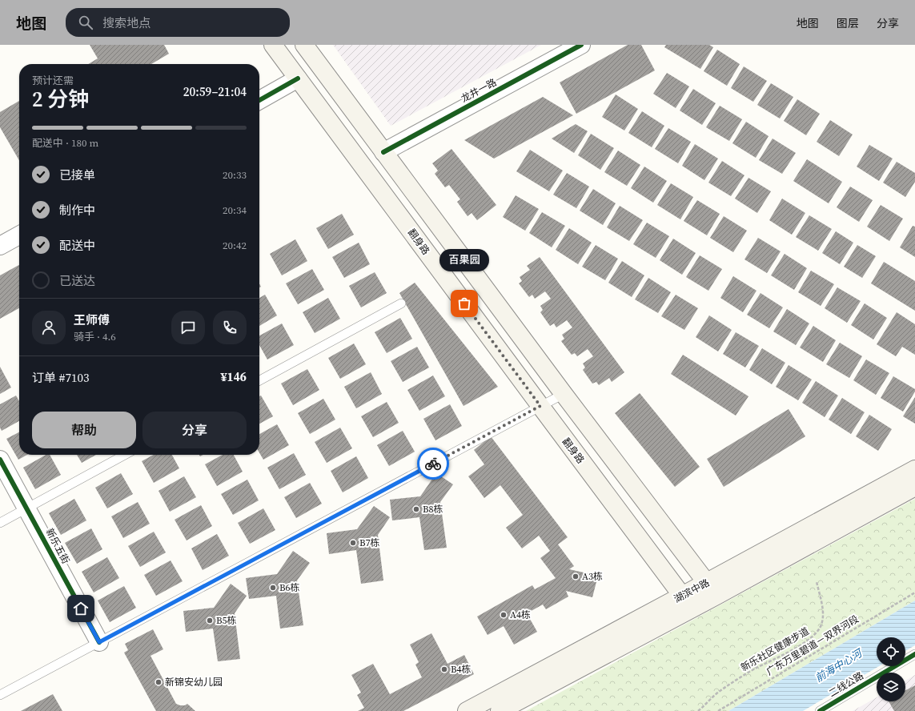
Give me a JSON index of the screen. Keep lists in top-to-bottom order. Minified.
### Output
{"streets":{"main road":["翻身路","湖滨中路"],"street":["龙井一路","新乐五街"],"lane":["二线公路"],"path":["广东万里碧道－双界河段","新乐社区健康步道"]},"crossings":[["翻身路","湖滨中路"]],"water":["前海中心河"],"places":["百果园","B8栋","B7栋","A3栋","B6栋","A4栋","B5栋","B4栋","新锦安幼儿园"],"page":{"header":"地图","search":"搜索地点","nav":["地图","图层","分享"],"heading":["2 分钟","预计还需","20:59–21:04"],"panel":["王师傅","骑手 · 4.6","订单 #7103","¥146"],"bar":"配送中 · 180 m","list":[["已接单","20:33"],["制作中","20:34"],["配送中","20:42"],"已送达"],"bubble":"百果园","buttons":["帮助","分享"]}}
